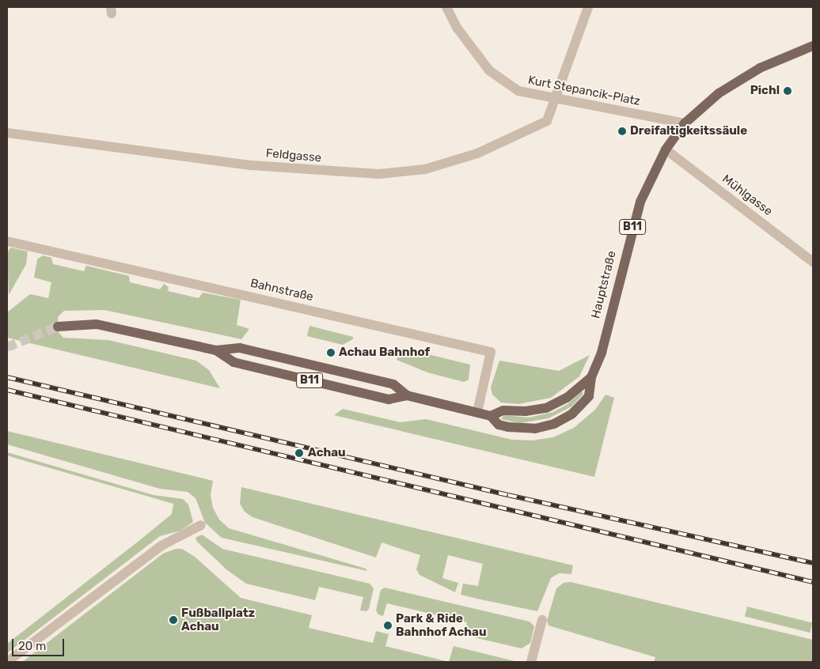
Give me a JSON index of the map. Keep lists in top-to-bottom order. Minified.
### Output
{"streets":{"main road":["B11","Hauptstraße"],"street":["Kurt Stepancik-Platz","Feldgasse","Mühlgasse","Bahnstraße"]},"crossings":[["Kurt Stepancik-Platz","Feldgasse"],["Kurt Stepancik-Platz","Hauptstraße"],["Mühlgasse","Hauptstraße"],["B11","Hauptstraße"],["B11","Bahnstraße"]],"places":["Pichl","Dreifaltigkeitssäule","Achau Bahnhof","Achau","Fußballplatz Achau","Park & Ride Bahnhof Achau"],"scale_bar":"20 m"}
